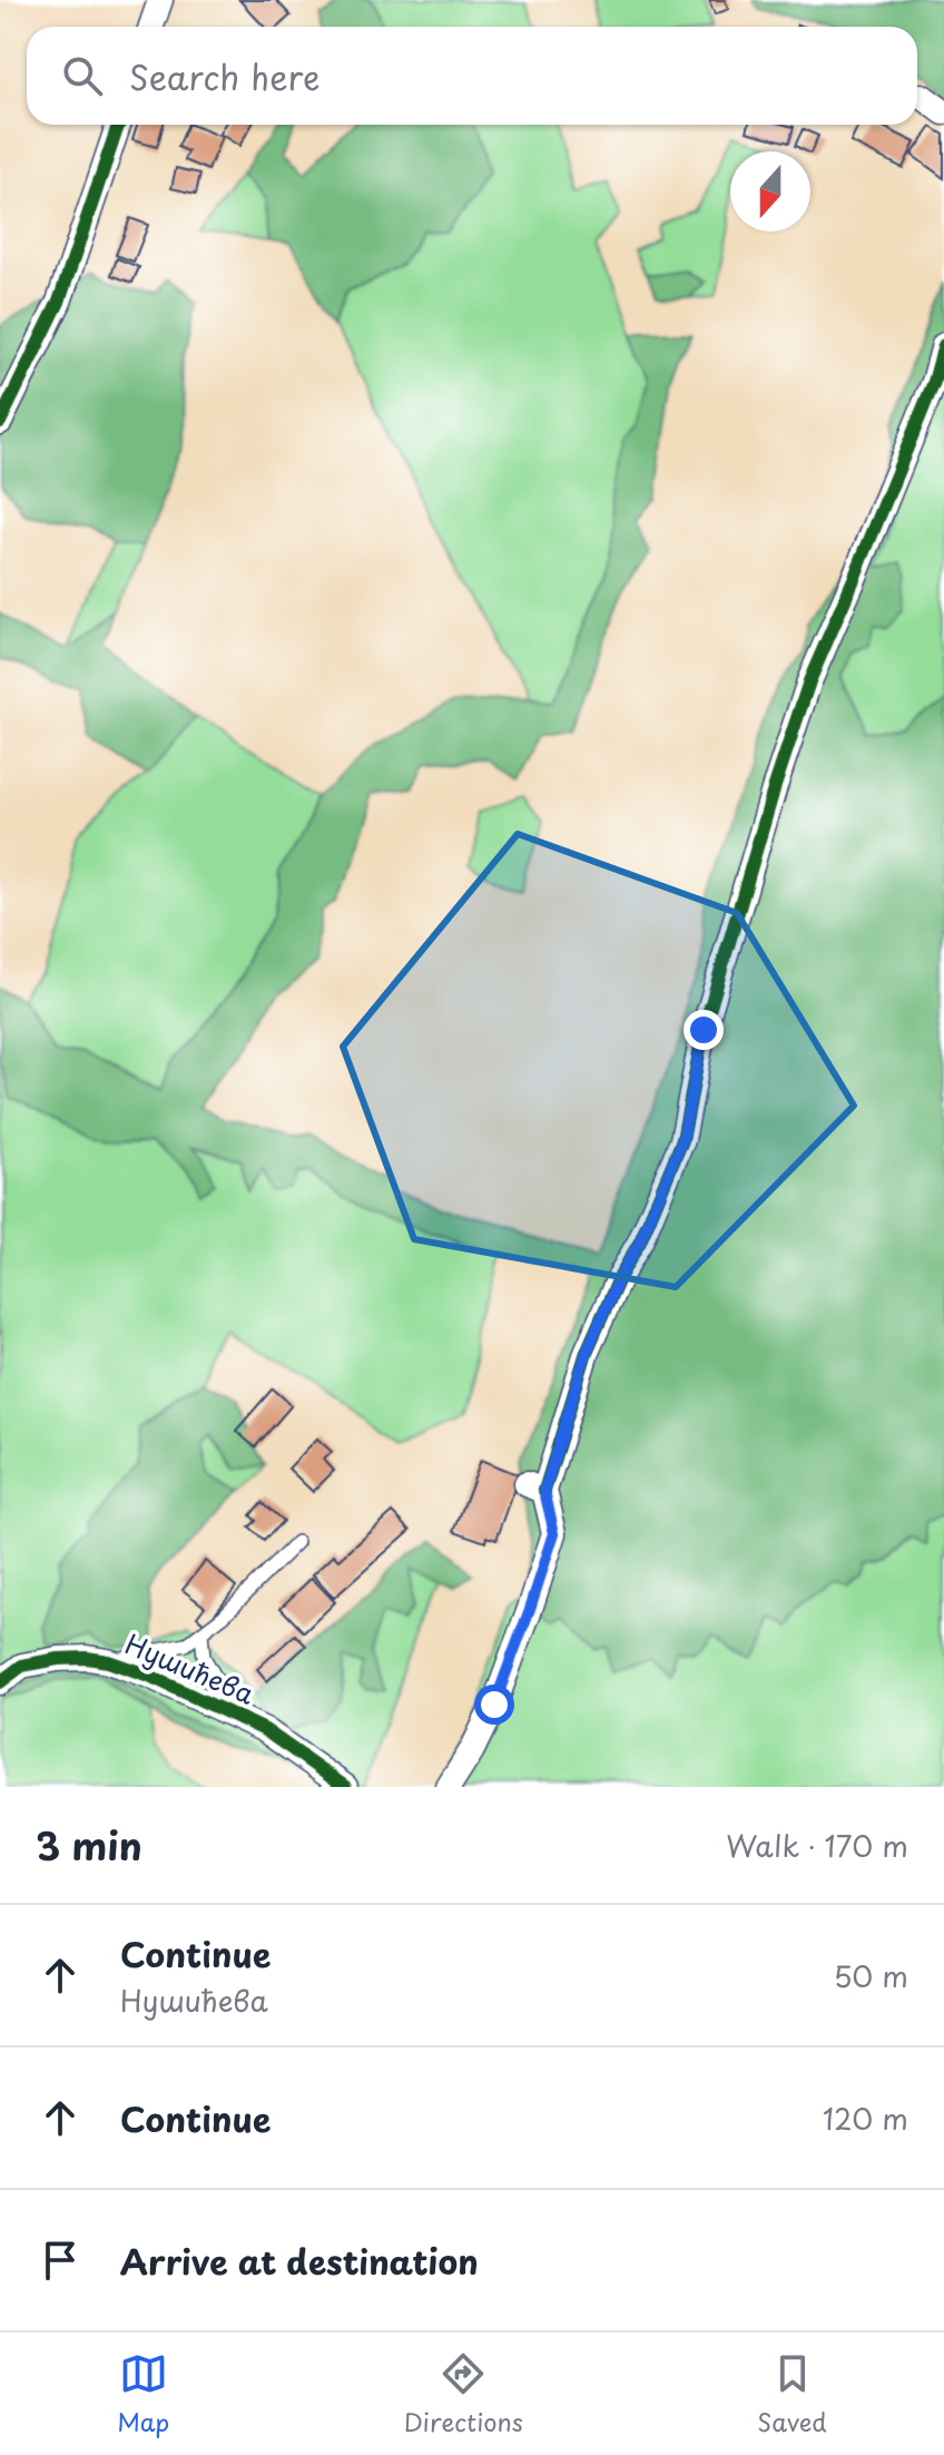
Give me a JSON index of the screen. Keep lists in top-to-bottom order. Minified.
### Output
{"streets":{"street":["Нушићева"]},"north":"bottom","page":{"search":"Search here","heading":["3 min","Walk · 170 m"],"list":[["Continue","Нушићева","50 m"],["Continue","120 m"],"Arrive at destination"],"nav":["Map","Directions","Saved"]}}
